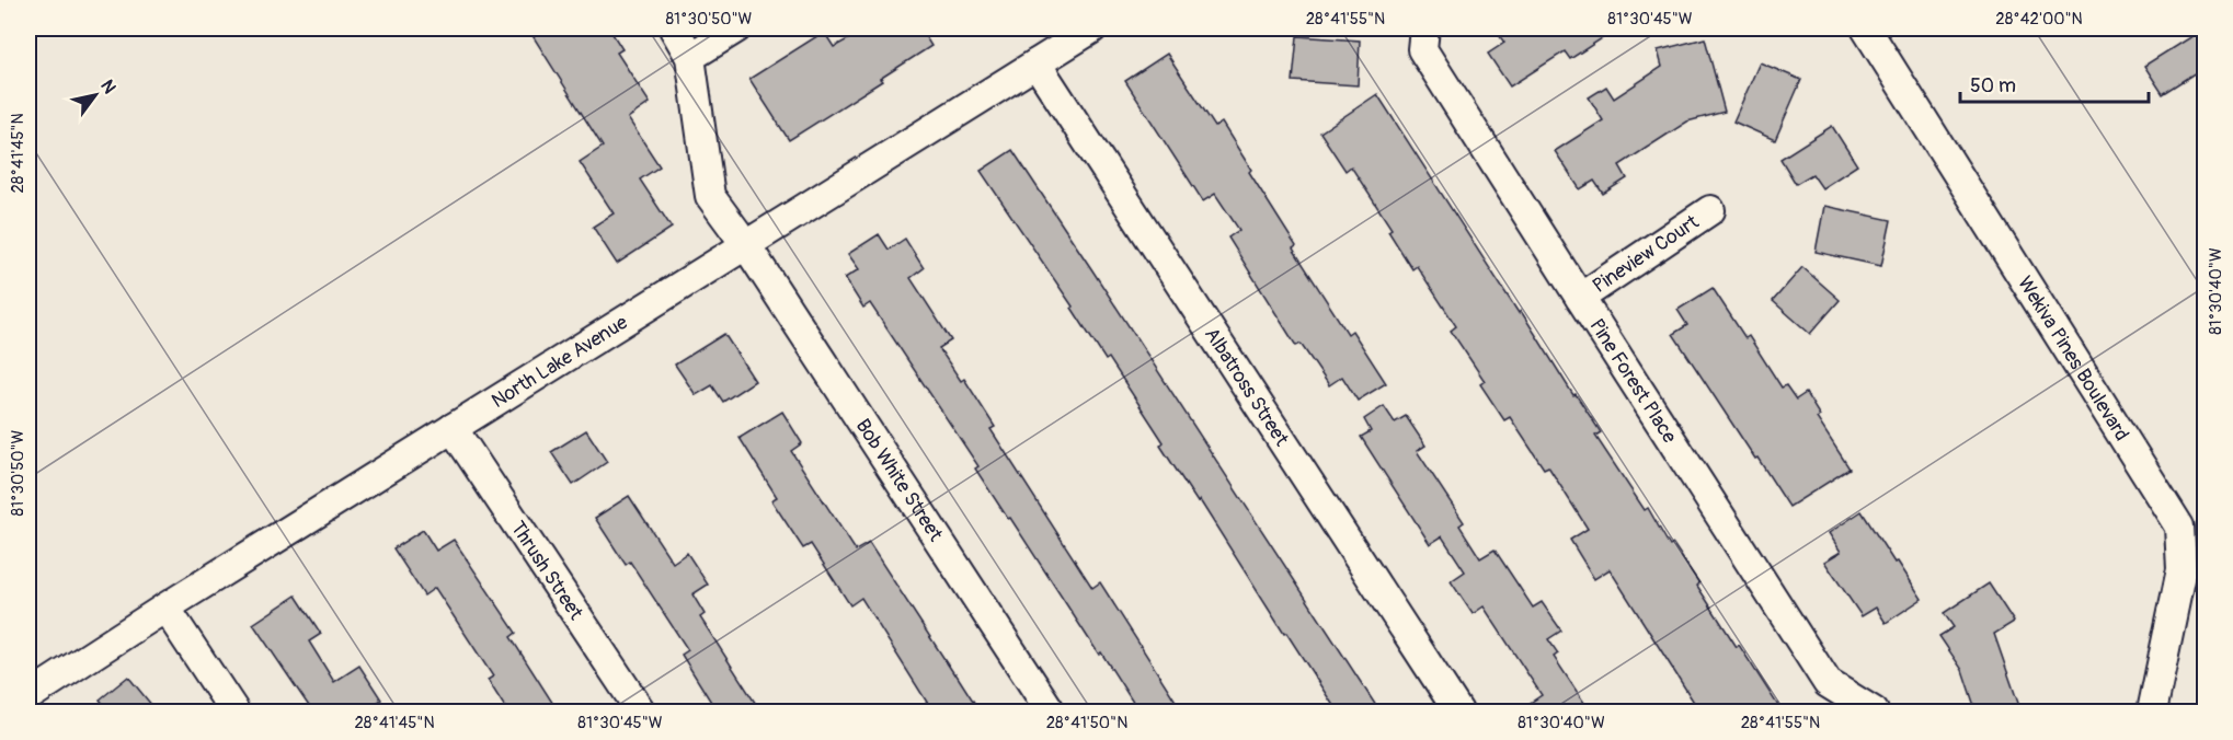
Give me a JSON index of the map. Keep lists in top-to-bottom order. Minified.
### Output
{"streets":{"street":["Pineview Court","Wekiva Pines Boulevard","North Lake Avenue","Pine Forest Place","Albatross Street","Bob White Street","Thrush Street"]},"crossings":[["Pineview Court","Pine Forest Place"],["North Lake Avenue","Albatross Street"],["North Lake Avenue","Bob White Street"],["North Lake Avenue","Thrush Street"]],"scale_bar":"50 m","north":"top right","coordinates":["81°30'50\"W","28°41'55\"N","81°30'45\"W","28°42'00\"N","28°41'45\"N","81°30'40\"W","28°41'50\"N"]}
